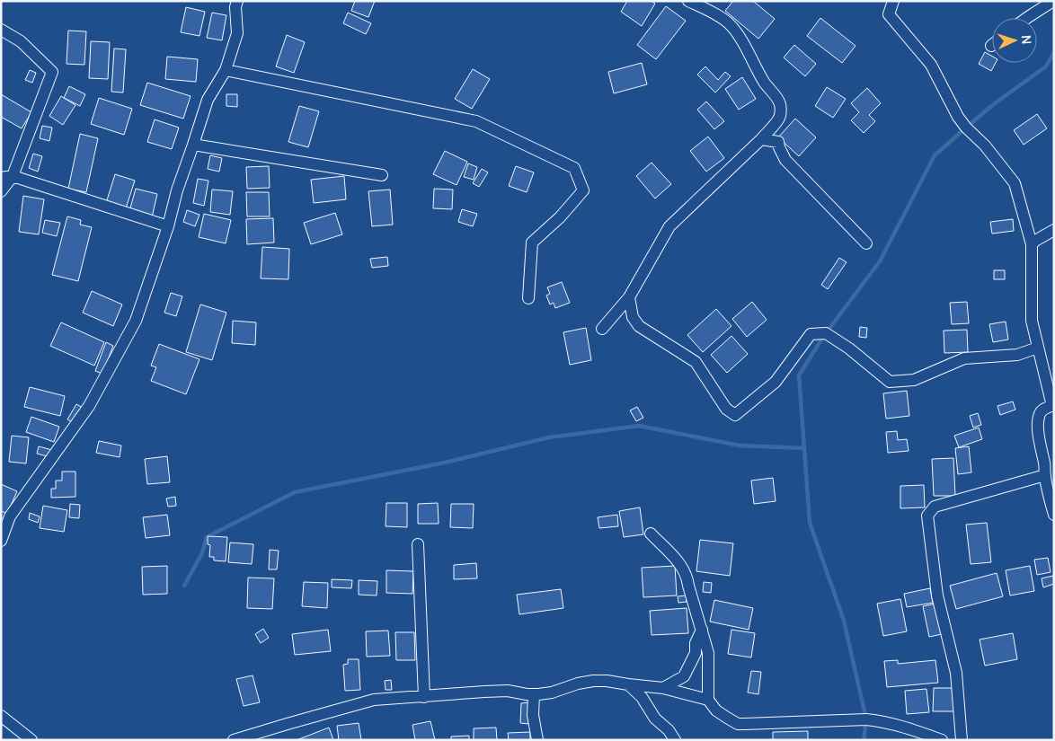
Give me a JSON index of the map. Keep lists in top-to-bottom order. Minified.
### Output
{"north":"right"}
